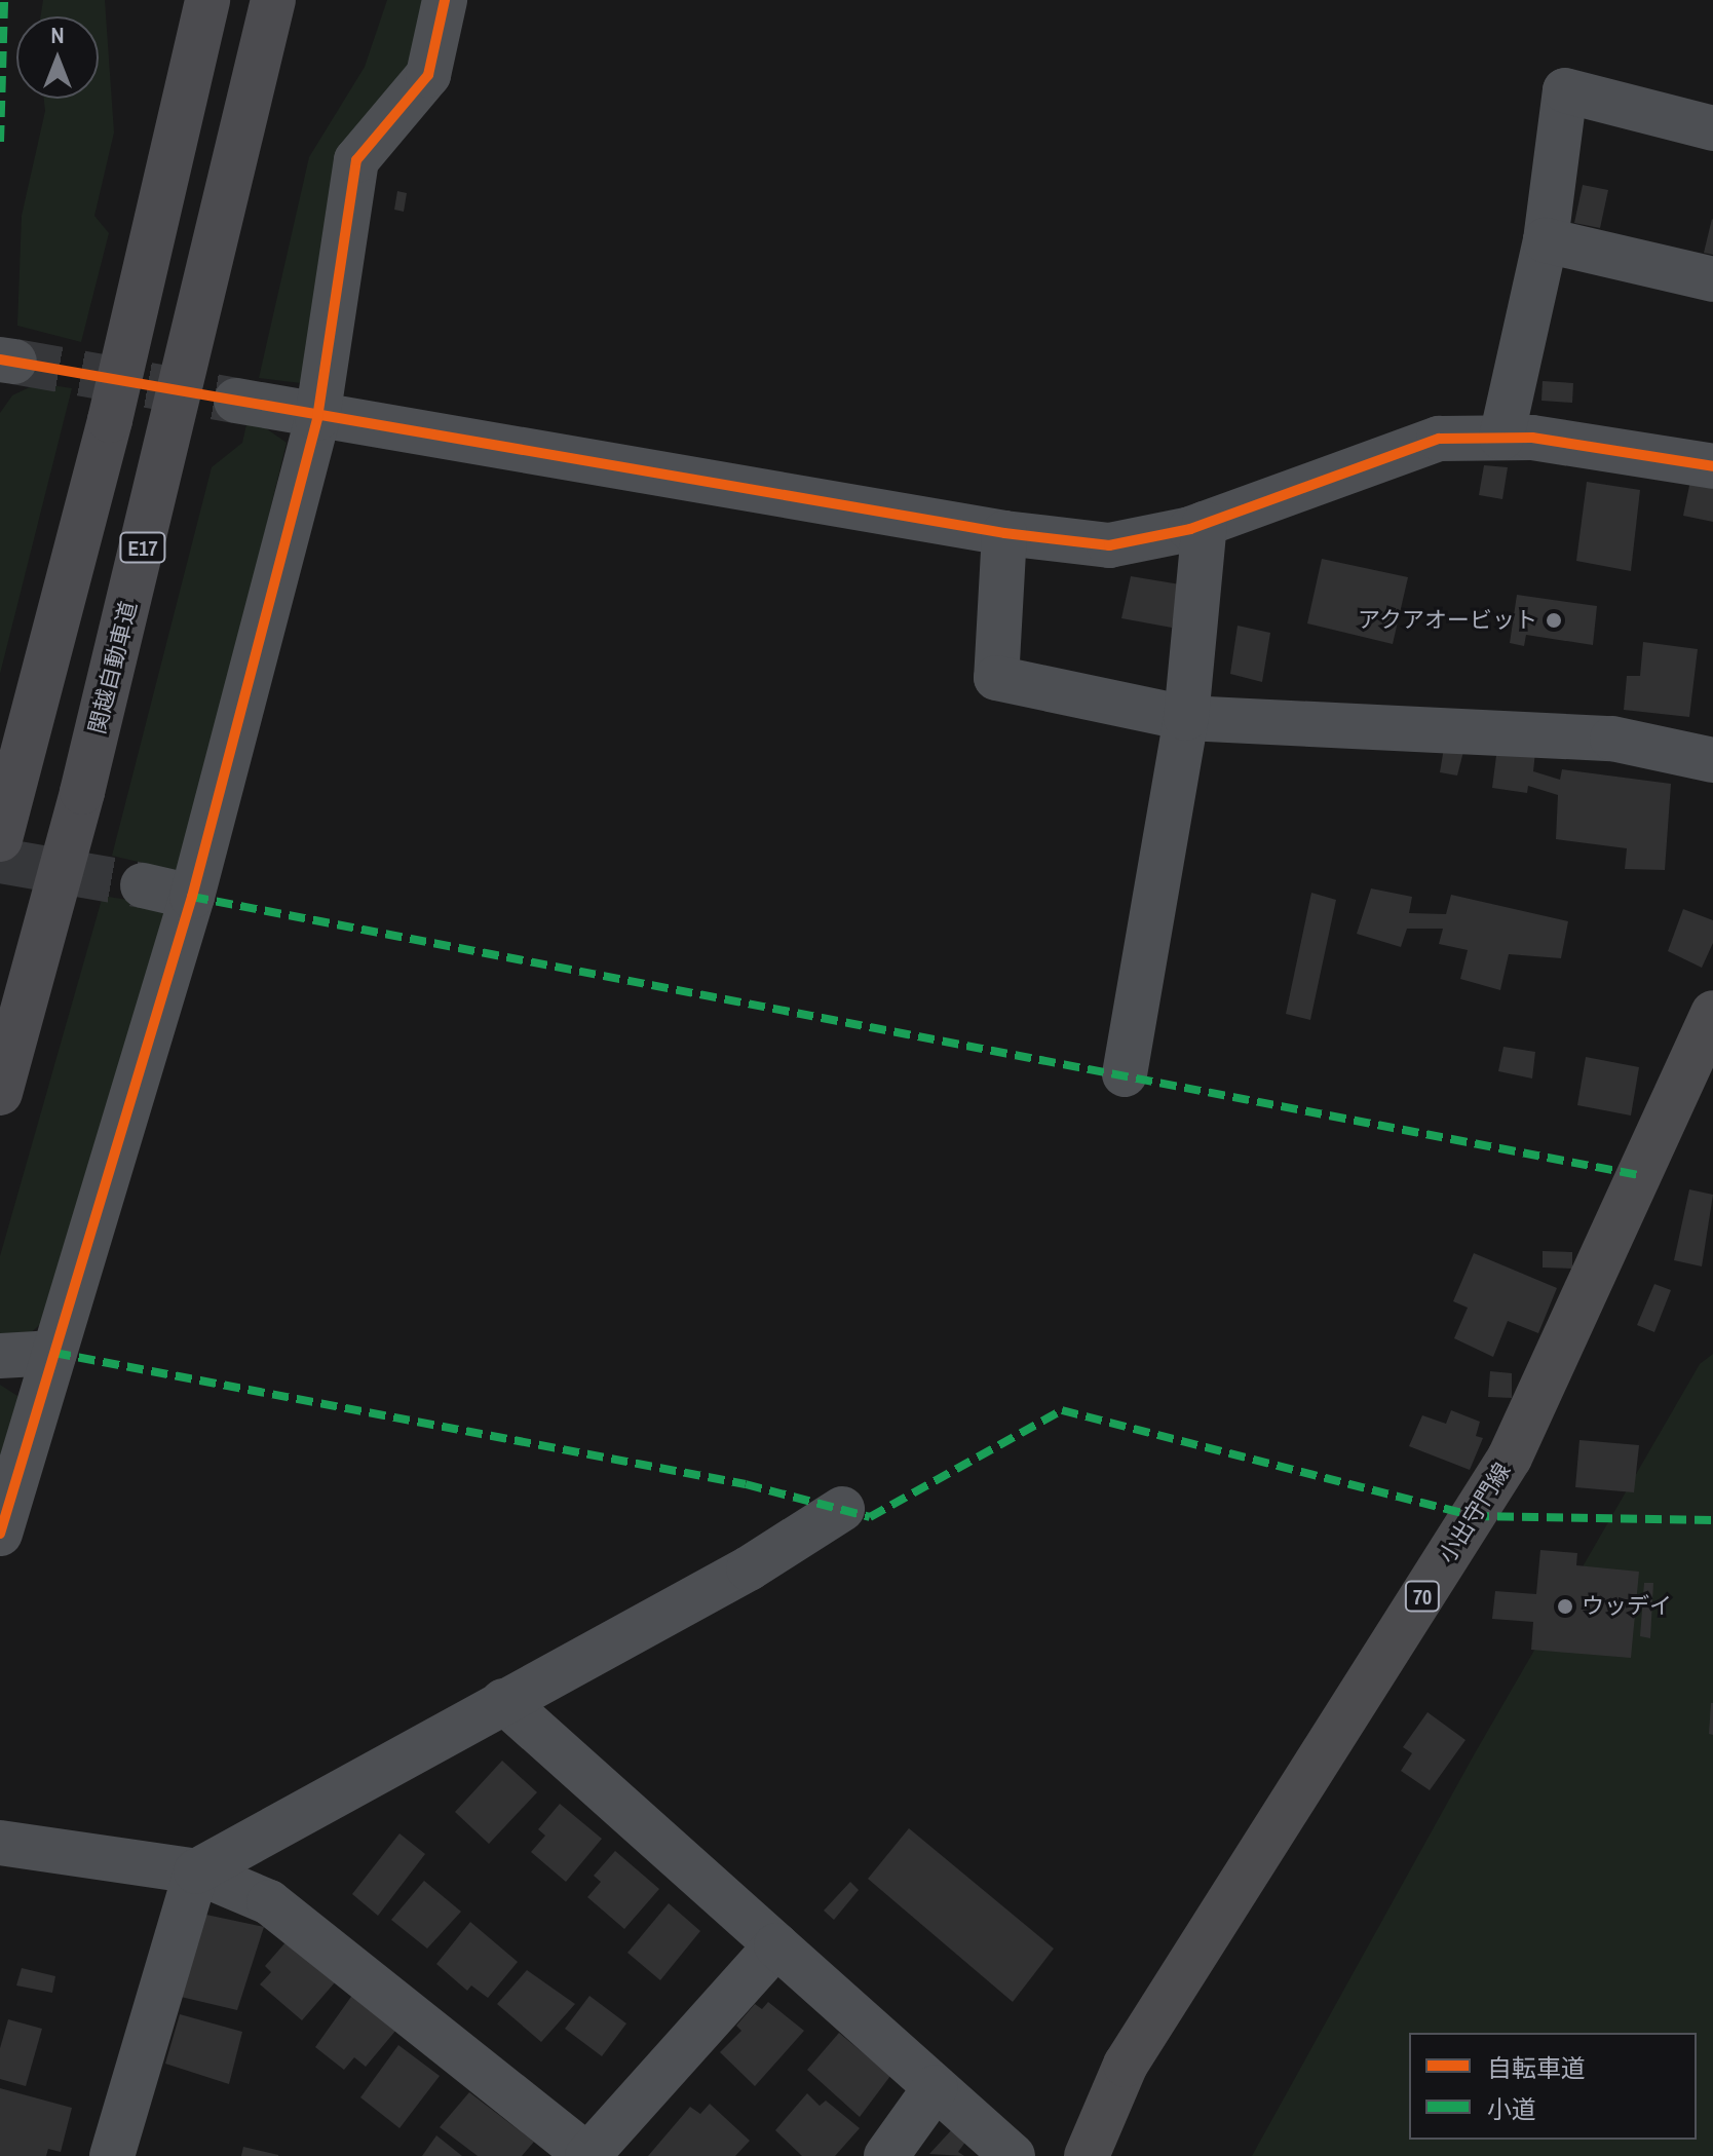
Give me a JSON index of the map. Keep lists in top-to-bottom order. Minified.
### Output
{"streets":{"highway":["E17","関越自動車道"],"main road":["小出守門線","70"]},"places":["アクアオービット","ウッデイ"],"legend":["自転車道","小道"],"north":"top"}
